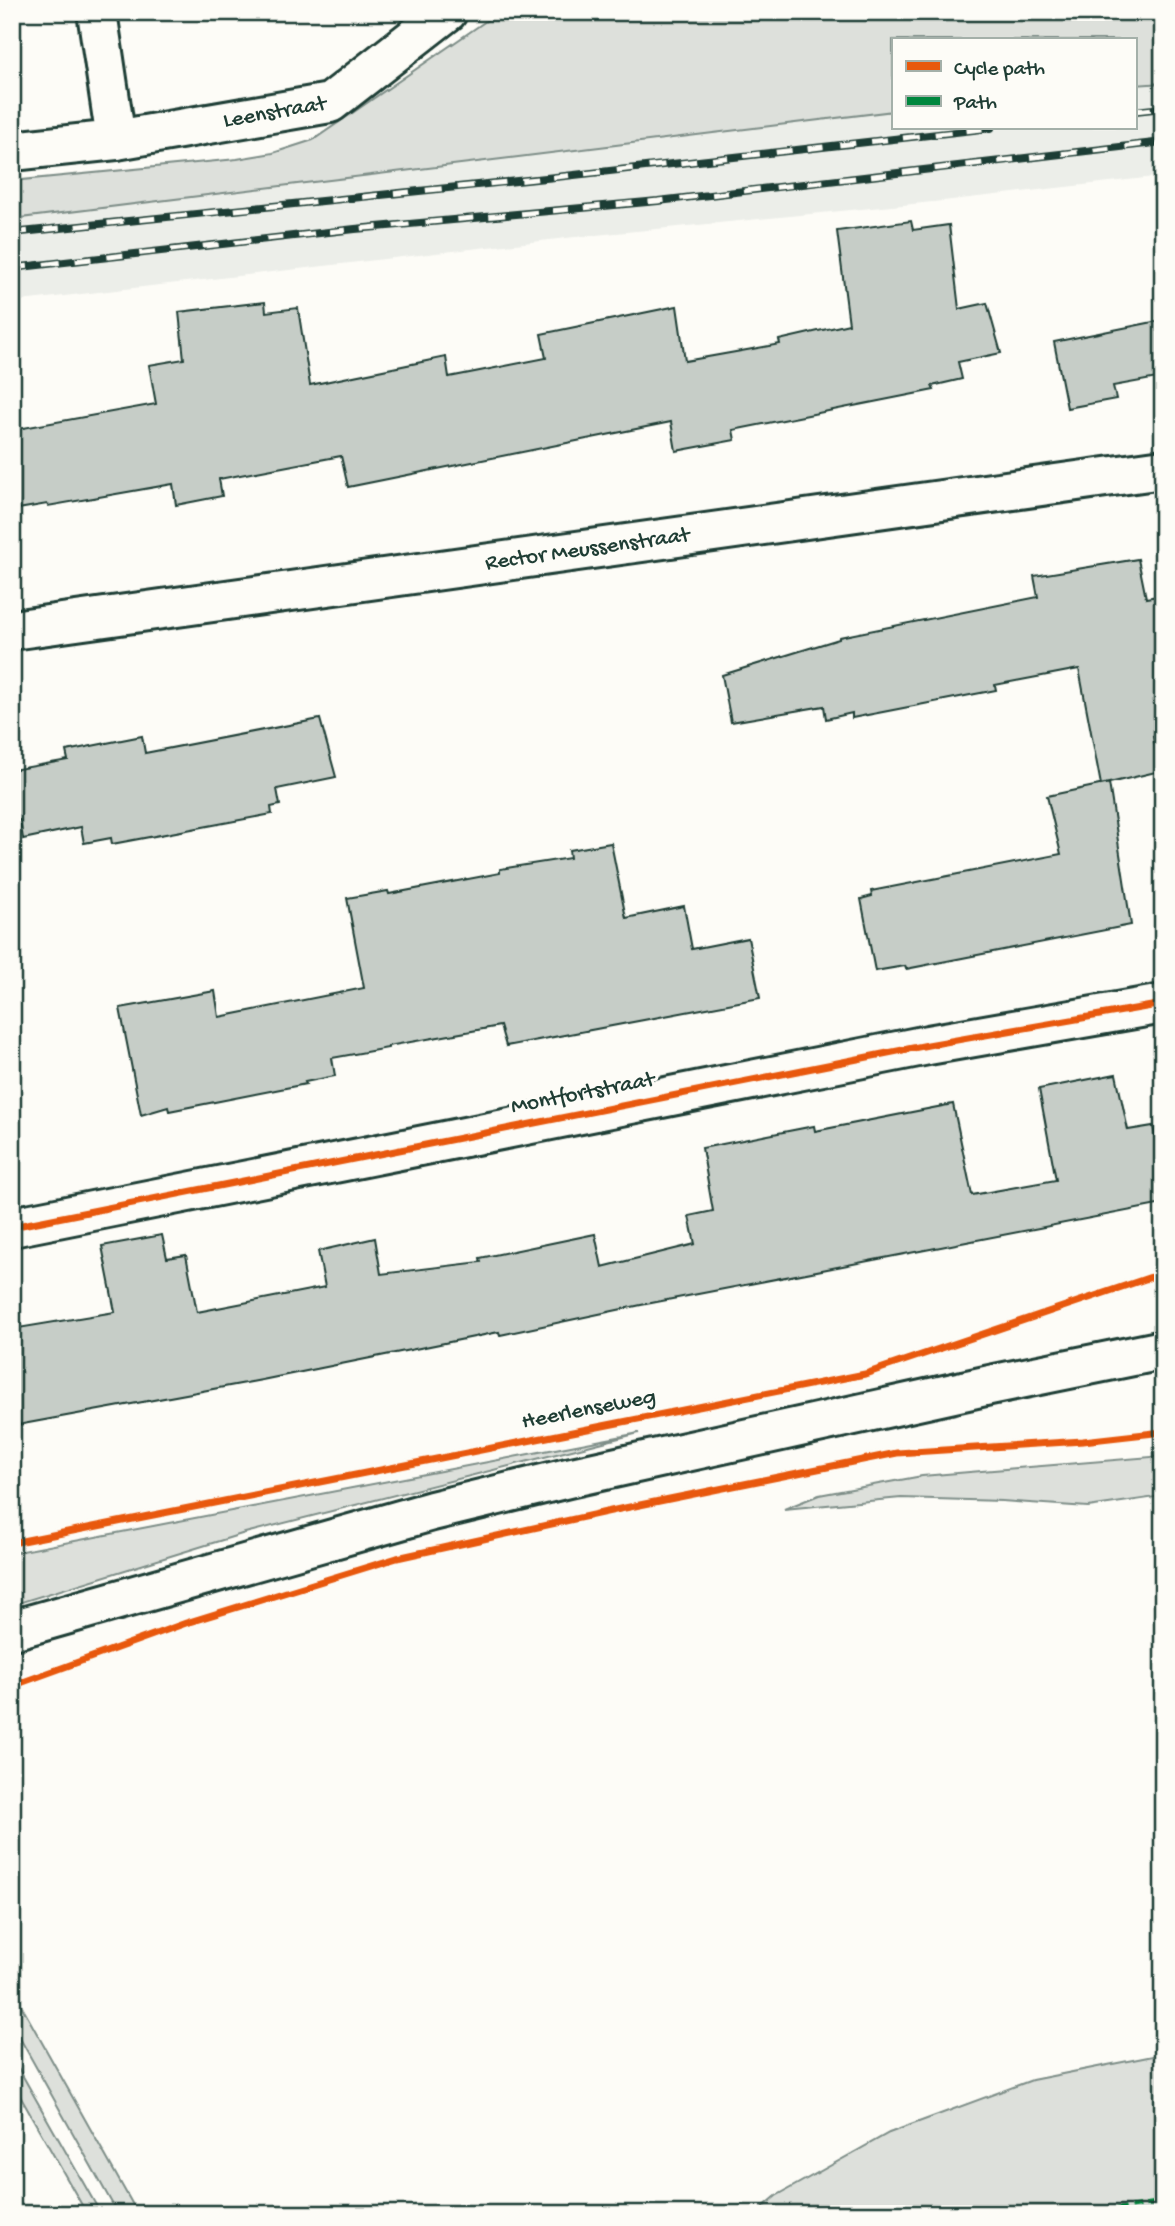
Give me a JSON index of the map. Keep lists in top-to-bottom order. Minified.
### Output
{"streets":{"street":["Leenstraat","Rector Meussenstraat","Montfortstraat"],"cycle path":["Heerlenseweg"]},"legend":["Cycle path","Path"]}
